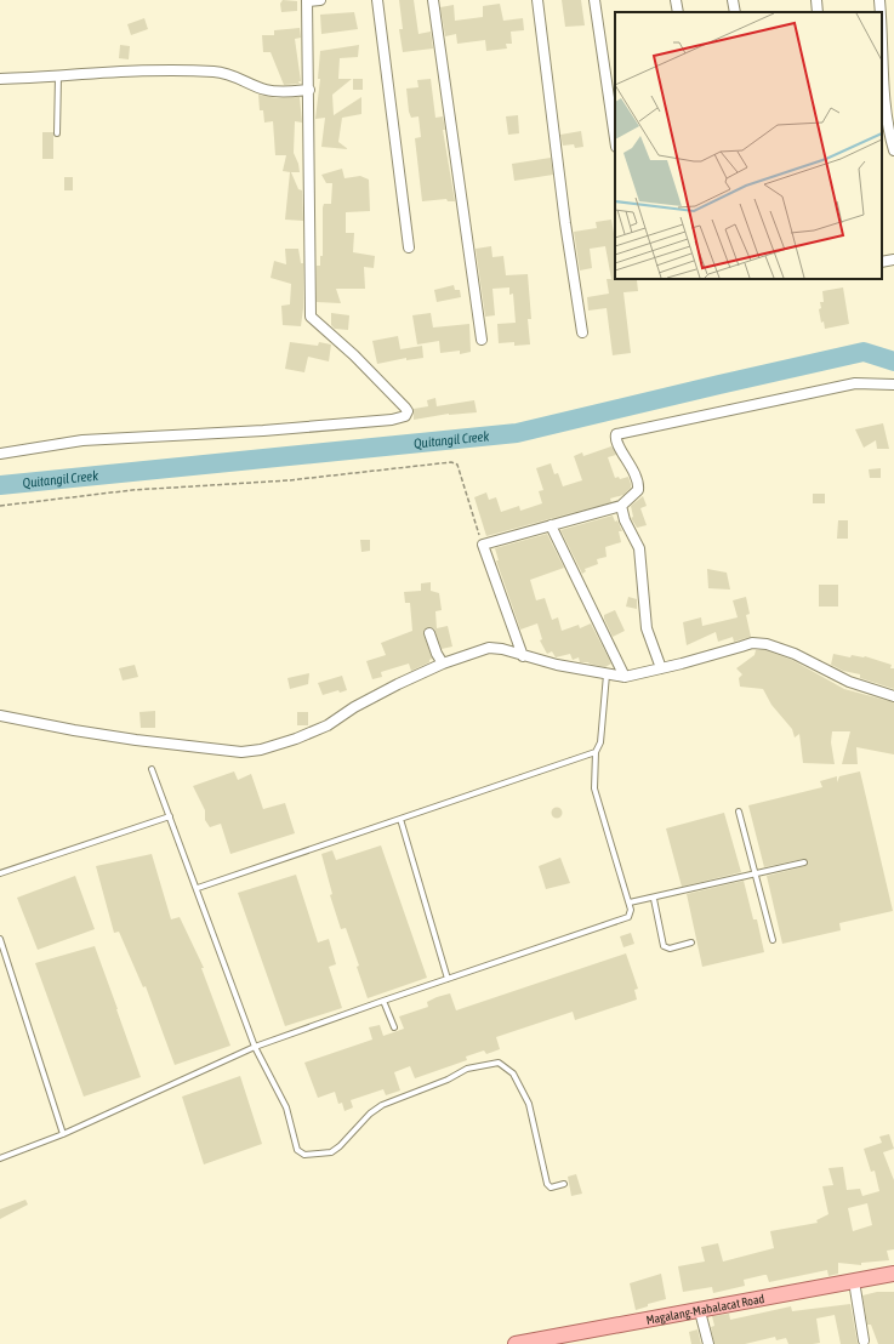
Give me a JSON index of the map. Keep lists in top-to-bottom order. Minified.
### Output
{"streets":{"main road":["Magalang-Mabalacat Road"]},"water":["Quitangil Creek"]}
